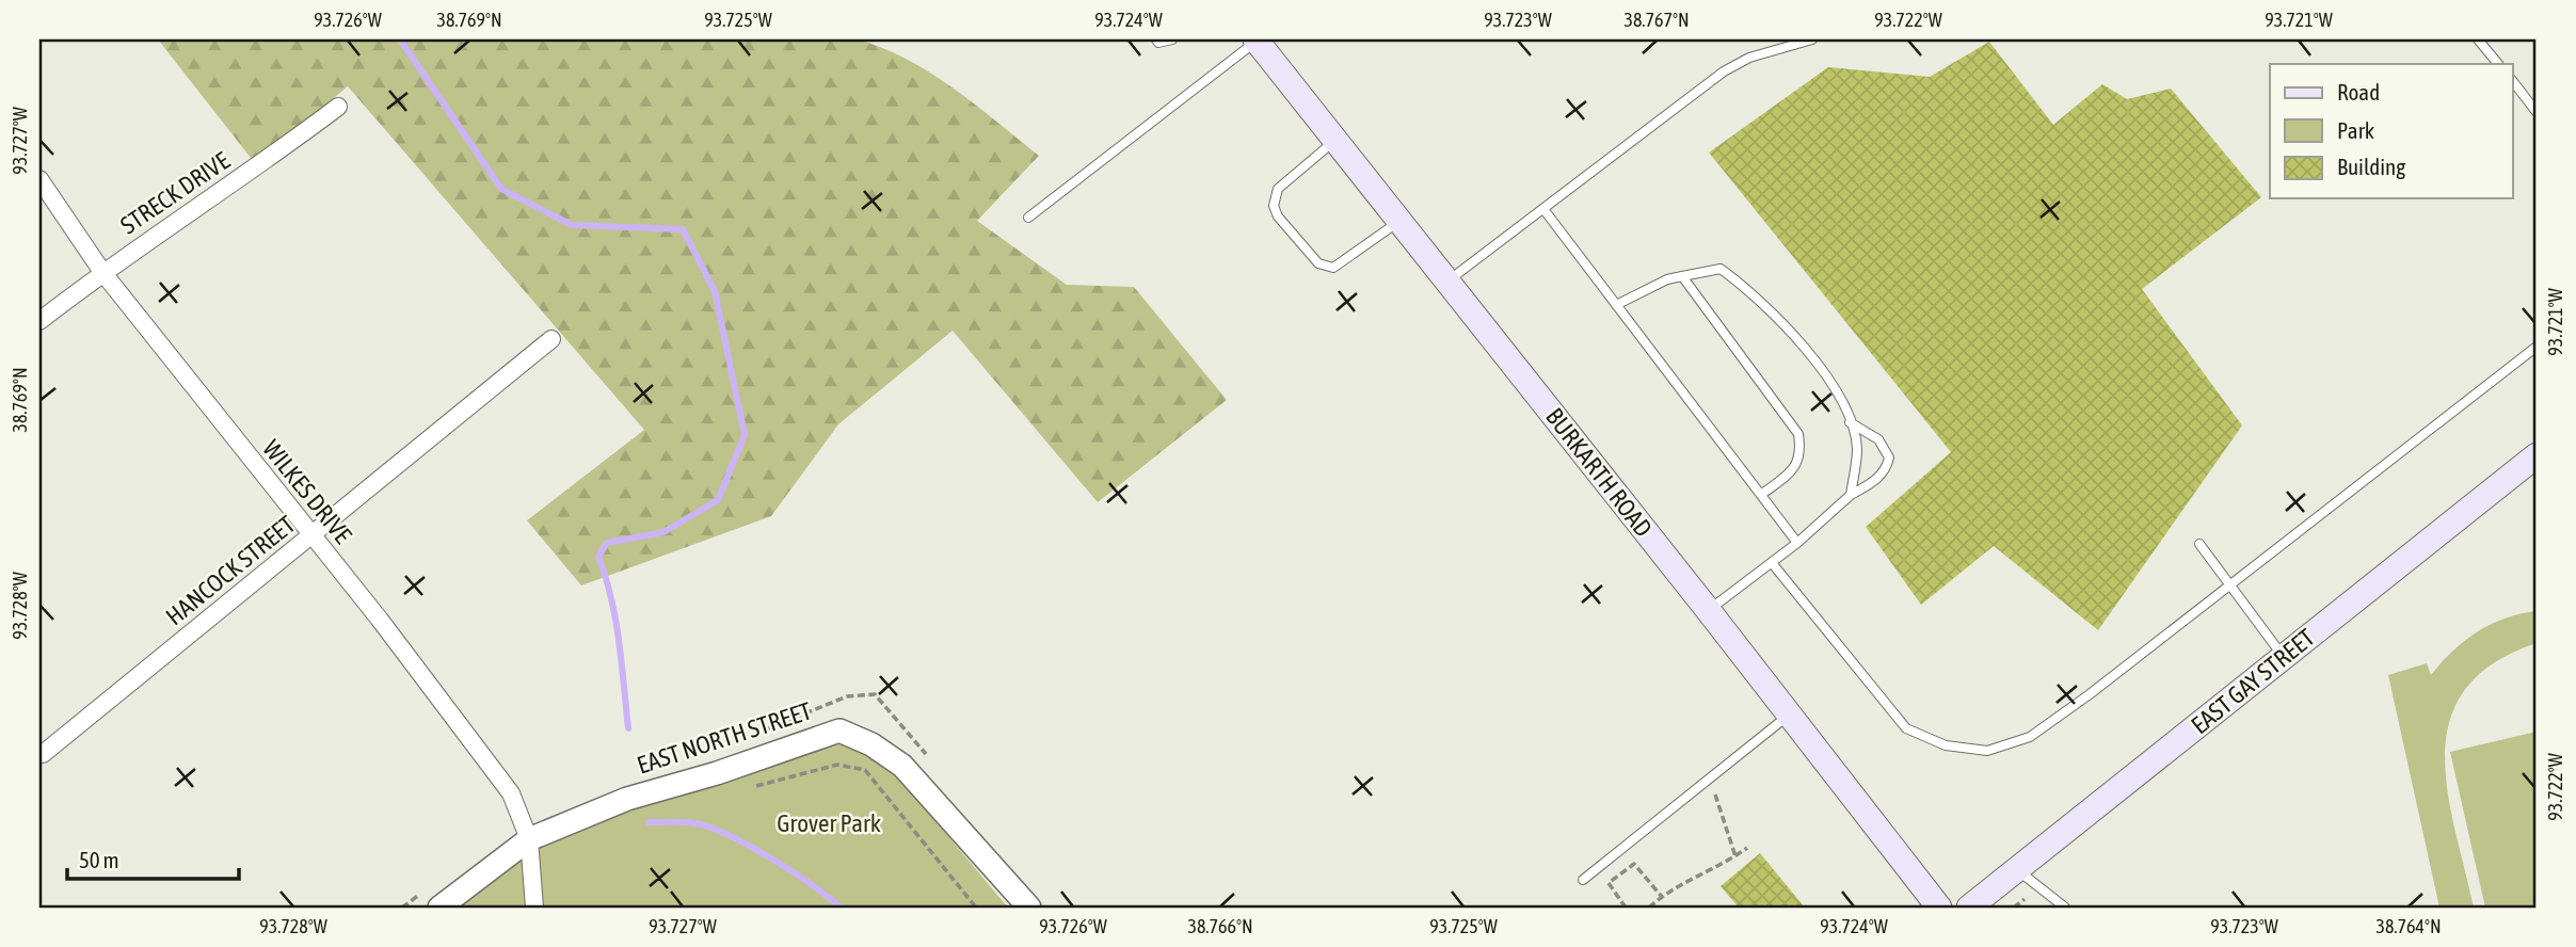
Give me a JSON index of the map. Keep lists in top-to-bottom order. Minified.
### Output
{"streets":{"main road":["BURKARTH ROAD","EAST GAY STREET"],"street":["STRECK DRIVE","WILKES DRIVE","HANCOCK STREET","EAST NORTH STREET"]},"crossings":[["STRECK DRIVE","WILKES DRIVE"],["WILKES DRIVE","HANCOCK STREET"],["WILKES DRIVE","EAST NORTH STREET"]],"parks":["Grover Park"],"legend":["Road","Park","Building"],"scale_bar":"50 m","coordinates":["93.726°W","38.769°N","93.725°W","93.724°W","93.723°W","38.767°N","93.722°W","93.721°W","93.727°W","93.728°W","38.766°N","38.764°N"]}
